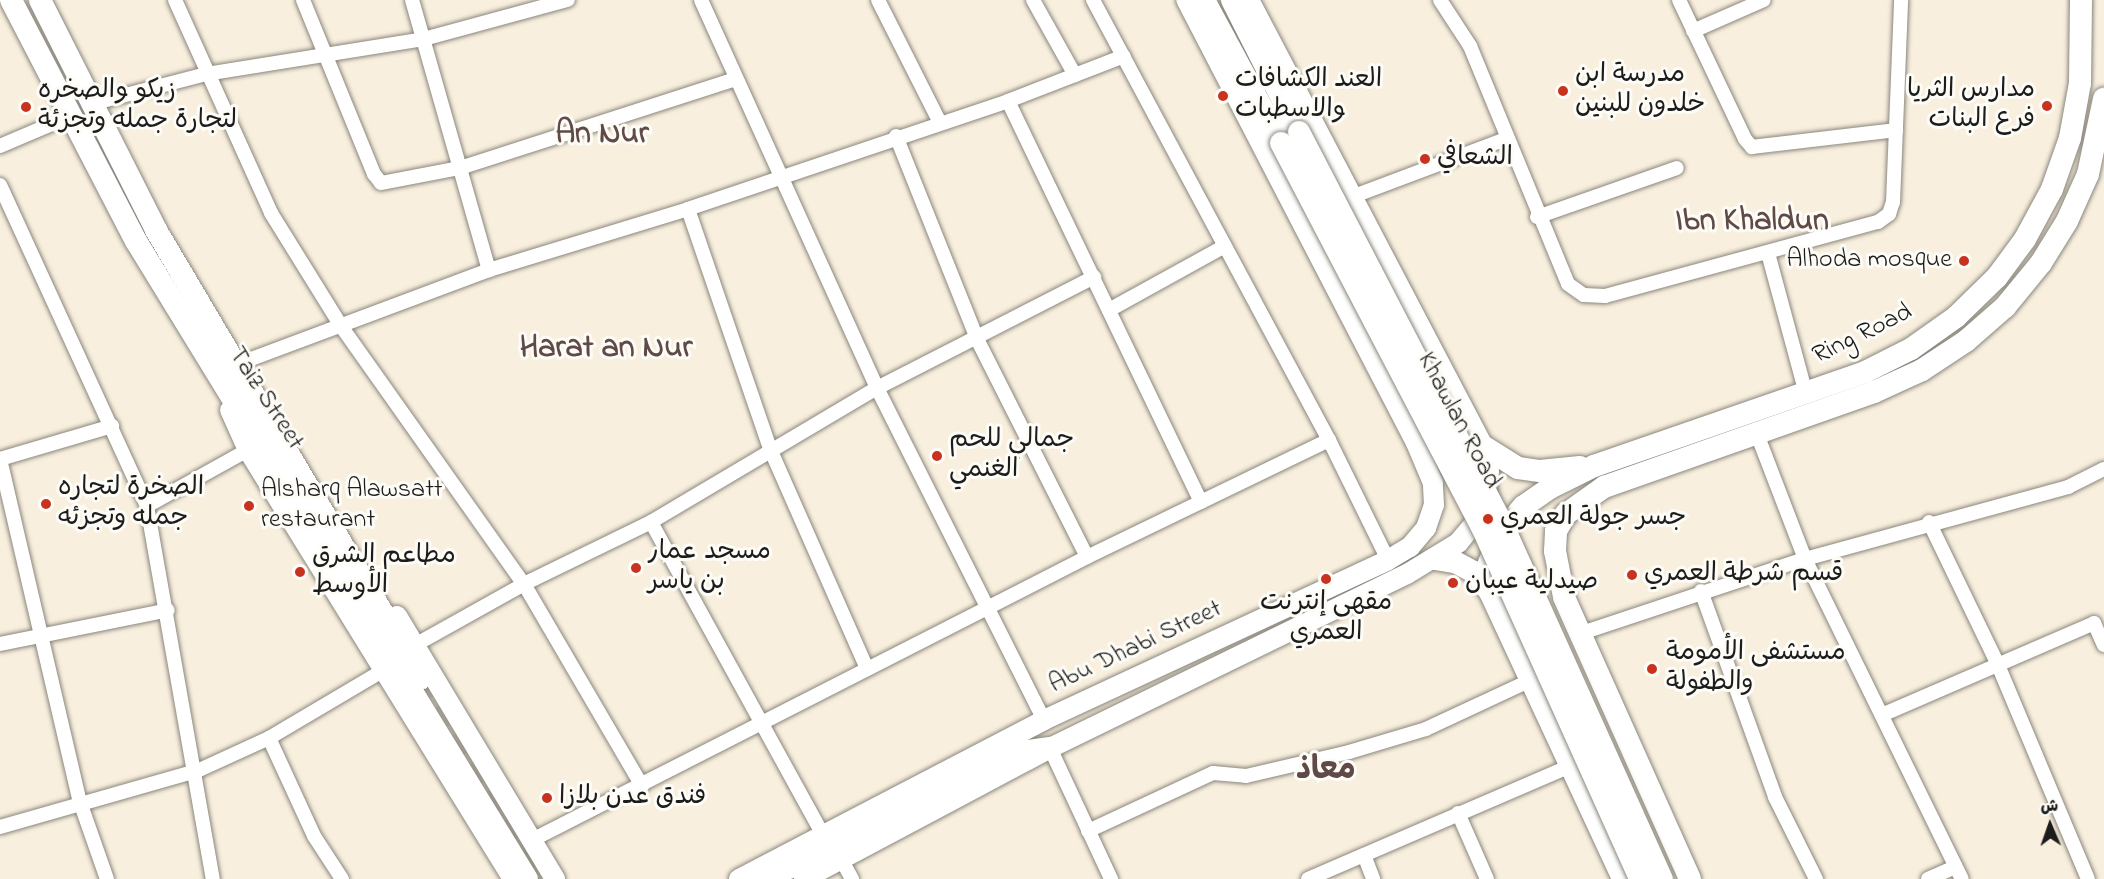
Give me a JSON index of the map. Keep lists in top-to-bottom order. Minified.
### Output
{"streets":{"main road":["Ring Road","Taiz Street","Khawlan Road","Abu Dhabi Street"]},"crossings":[["Khawlan Road","Abu Dhabi Street"]],"districts":["An Nur","Ibn Khaldun","Harat an Nur","معاذ"],"places":["مدرسة ابن خلدون للبنين","العند الكشافات والاسطبات","مدارس الثريا فرع البنات","زيكو والصخره لتجارة جمله وتجزئة","الشعافي","Alhoda mosque","جمالي للحم الغنمي","الصخرة لتجاره جمله وتجزئه","Alsharq Alawsatt restaurant","جسر جولة العمري","مسجد عمار بن ياسر","مطاعم الشرق الأوسط","قسم شرطة العمري","مقهى إنترنت العمري","صيدلية عيبان","مستشفى الأمومة والطفولة","فندق عدن بلازا"],"north":"top"}
